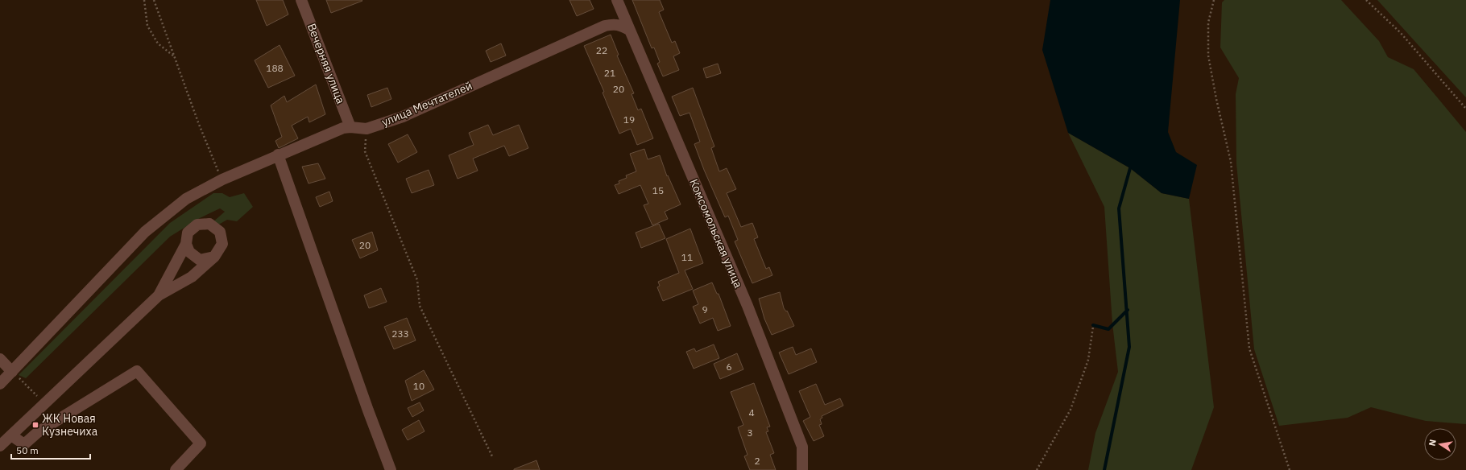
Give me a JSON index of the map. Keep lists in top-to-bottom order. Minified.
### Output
{"streets":{"street":["Вечерняя улица","улица Мечтателей","Комсомольская улица"]},"crossings":[["Вечерняя улица","улица Мечтателей"],["улица Мечтателей","Комсомольская улица"]],"places":{"transit":["ЖК Новая Кузнечиха"]},"house_numbers":["22","188","21","20","19","15","20","11","9","233","6","10","4","3","2"],"scale_bar":"50 m","north":"left"}
